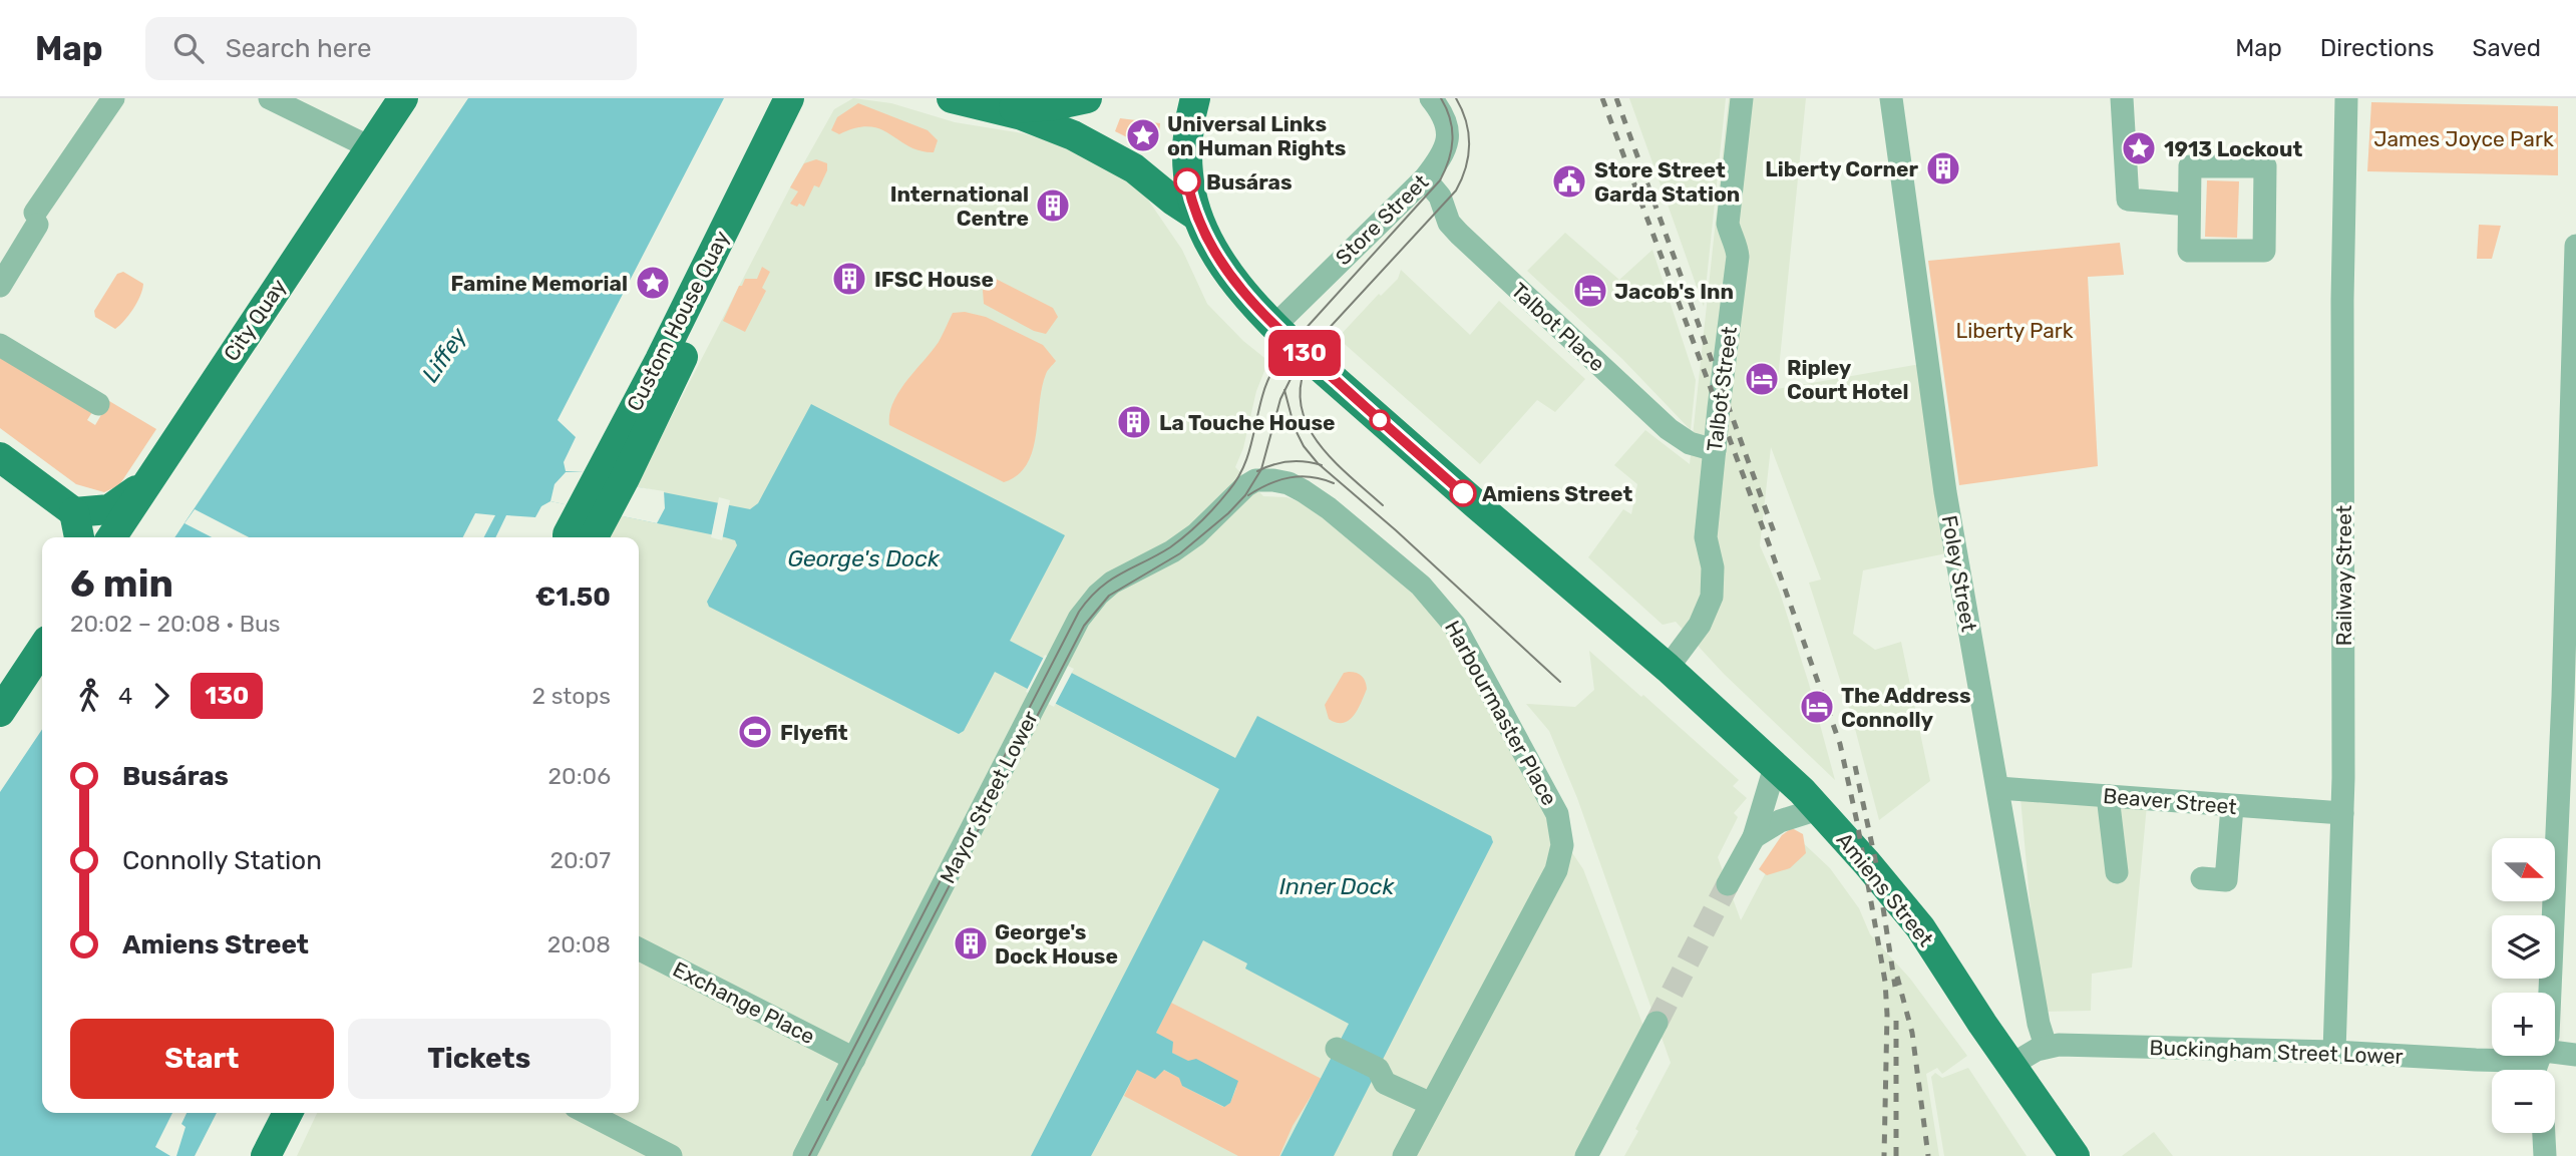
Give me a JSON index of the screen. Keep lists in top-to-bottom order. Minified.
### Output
{"streets":{"main road":["City Quay","Custom House Quay","Amiens Street"],"street":["Store Street","Talbot Place","Talbot Street","Foley Street","Railway Street","Harbourmaster Place","Mayor Street Lower","Beaver Street","Exchange Place","Buckingham Street Lower"]},"crossings":[["Store Street","Talbot Place"],["Store Street","Amiens Street"],["Talbot Place","Talbot Street"],["Talbot Street","Amiens Street"],["Foley Street","Beaver Street"],["Foley Street","Buckingham Street Lower"],["Railway Street","Beaver Street"],["Railway Street","Buckingham Street Lower"],["Harbourmaster Place","Mayor Street Lower"],["Mayor Street Lower","Exchange Place"]],"water":["Liffey","George's Dock","Inner Dock"],"parks":["James Joyce Park","Liberty Park"],"places":{"place":["Universal Links on Human Rights","1913 Lockout","Famine Memorial"],"building":["Liberty Corner","International Centre","IFSC House","La Touche House","George's Dock House"],"other":["Busáras","Amiens Street"],"public building":["Store Street Garda Station"],"hotel":["Jacob's Inn","Ripley Court Hotel","The Address Connolly"],"sports":["Flyefit"]},"lines":["bus line 130"],"north":"right","page":{"header":"Map","search":"Search here","nav":["Map","Directions","Saved"],"on_map":"130","heading":["6 min","20:02 – 20:08 · Bus","€1.50"],"legs":["4","130","2 stops"],"list":[{"name":"Busáras","value":"20:06"},{"name":"Connolly Station","value":"20:07"},{"name":"Amiens Street","value":"20:08"}],"map_buttons":["+","−"],"buttons":["Start","Tickets"]}}
